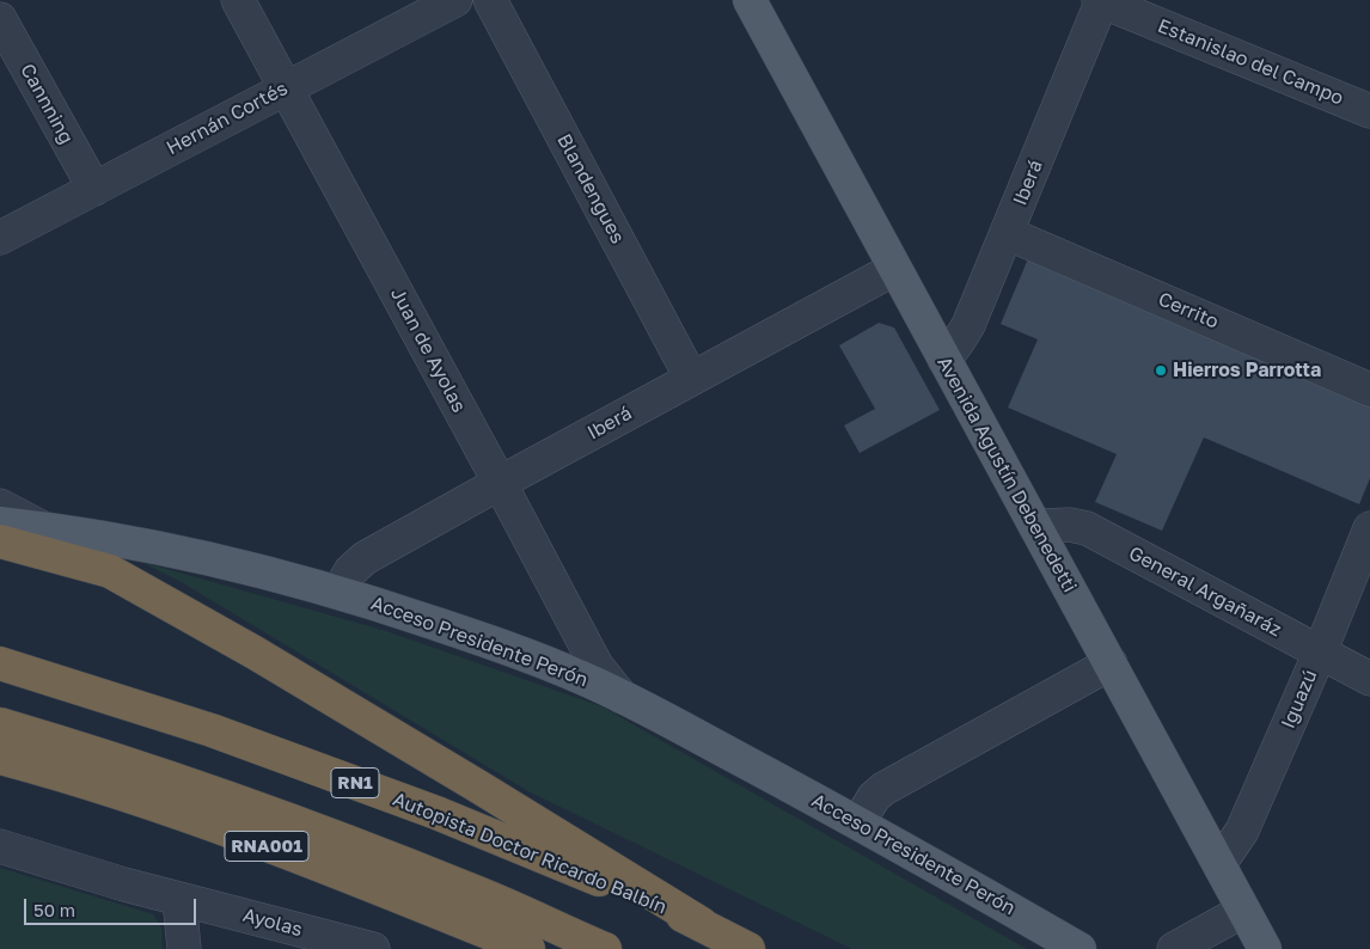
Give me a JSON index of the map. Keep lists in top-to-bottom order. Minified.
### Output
{"streets":{"highway":["RN1","RNA001","Autopista Doctor Ricardo Balbín"],"main road":["Avenida Agustín Debenedetti","Acceso Presidente Perón"],"street":["Estanislao del Campo","Cannning","Hernán Cortés","Iberá","Blandengues","Cerrito","Juan de Ayolas","General Argañaráz","Iguazú","Ayolas"]},"crossings":[["Estanislao del Campo","Iberá"],["Cannning","Hernán Cortés"],["Hernán Cortés","Juan de Ayolas"],["Iberá","Blandengues"],["Iberá","Cerrito"],["Iberá","Juan de Ayolas"],["Iberá","Avenida Agustín Debenedetti"],["Iberá","Acceso Presidente Perón"],["Juan de Ayolas","Acceso Presidente Perón"],["Avenida Agustín Debenedetti","General Argañaráz"],["Avenida Agustín Debenedetti","Iguazú"],["General Argañaráz","Iguazú"]],"places":["Hierros Parrotta"],"scale_bar":"50 m"}
